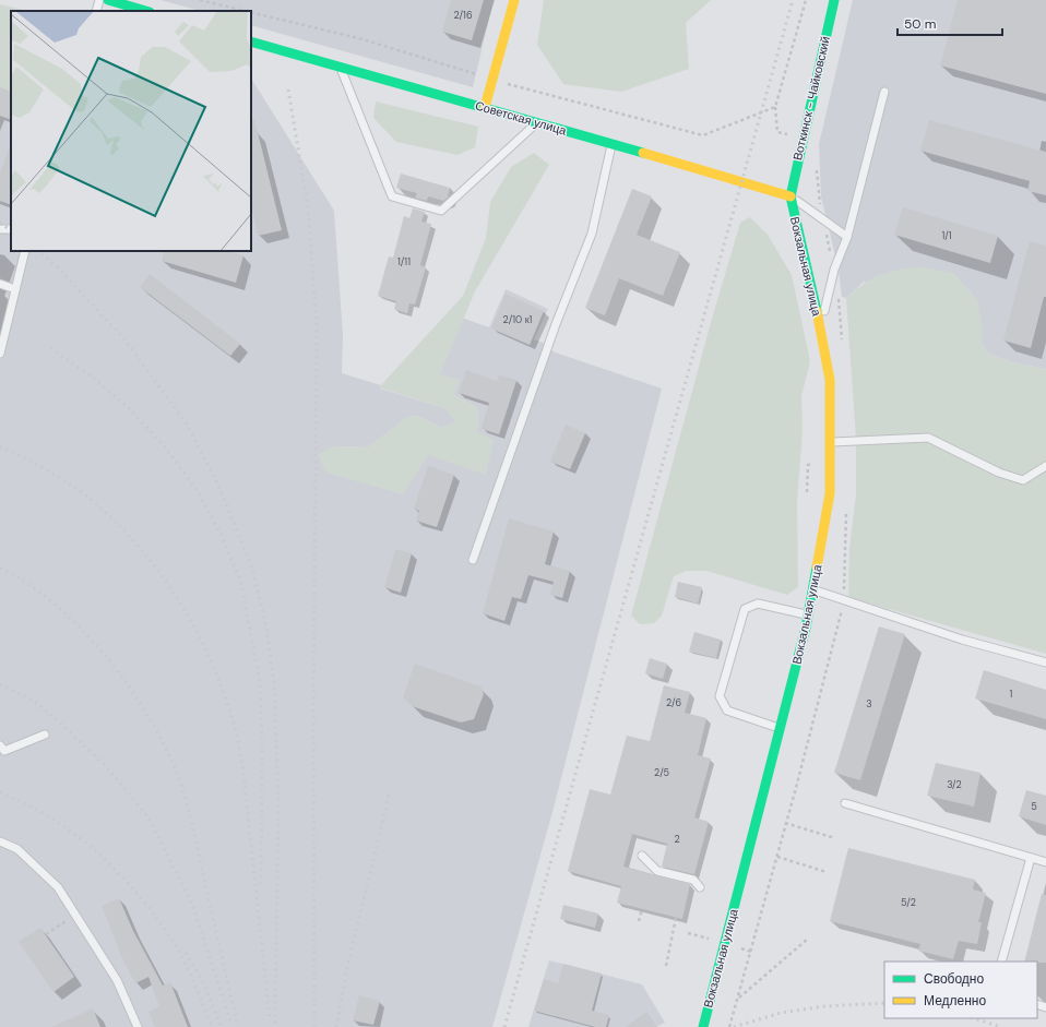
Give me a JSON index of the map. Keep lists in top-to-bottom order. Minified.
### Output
{"streets":{"main road":["Воткинск - Чайковский","Советская улица","Вокзальная улица"]},"crossings":[["Воткинск - Чайковский","Советская улица"],["Воткинск - Чайковский","Вокзальная улица"],["Советская улица","Вокзальная улица"]],"house_numbers":["2/16","1/1","1/11","2/10 к1","1","2/6","3","2/5","3/2","5","2","5/2"],"legend":["Свободно","Медленно"],"scale_bar":"50 m"}
